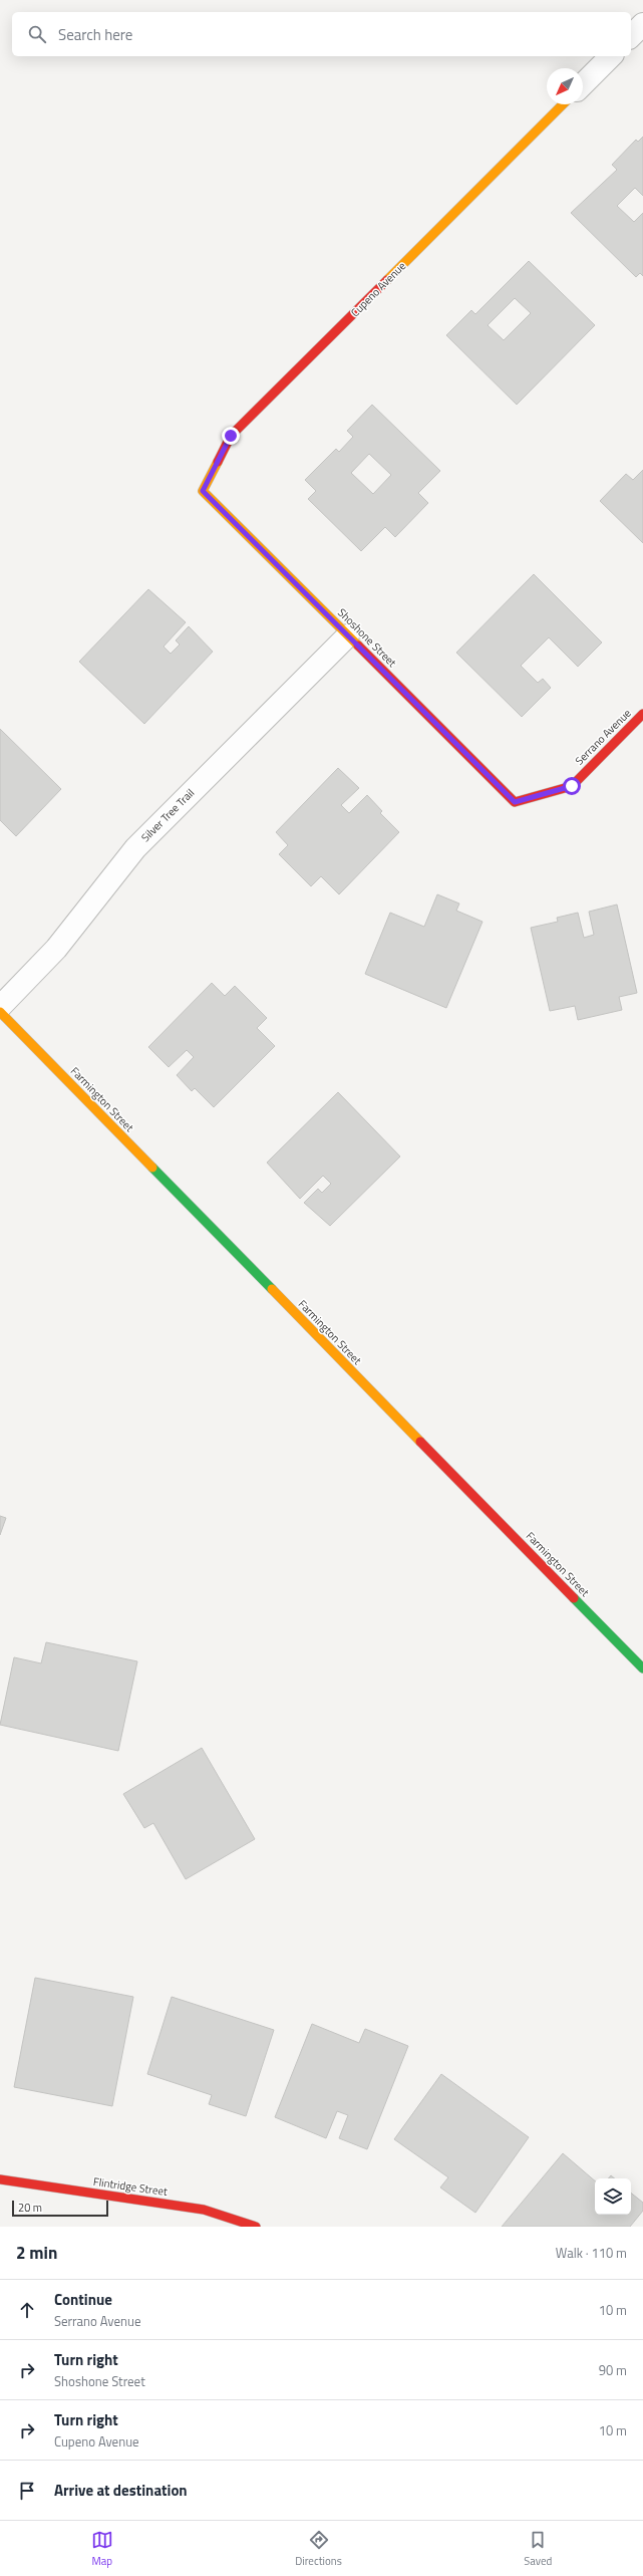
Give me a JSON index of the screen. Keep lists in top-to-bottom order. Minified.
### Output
{"streets":{"street":["Cupeno Avenue","Shoshone Street","Serrano Avenue","Silver Tree Trail","Farmington Street","Flintridge Street"]},"crossings":[["Cupeno Avenue","Shoshone Street"],["Shoshone Street","Serrano Avenue"],["Shoshone Street","Silver Tree Trail"]],"scale_bar":"20 m","north":"bottom left","page":{"search":"Search here","scale":"20 m","heading":["2 min","Walk · 110 m"],"list":[["Continue","Serrano Avenue","10 m"],["Turn right","Shoshone Street","90 m"],["Turn right","Cupeno Avenue","10 m"],"Arrive at destination"],"nav":["Map","Directions","Saved"]}}
